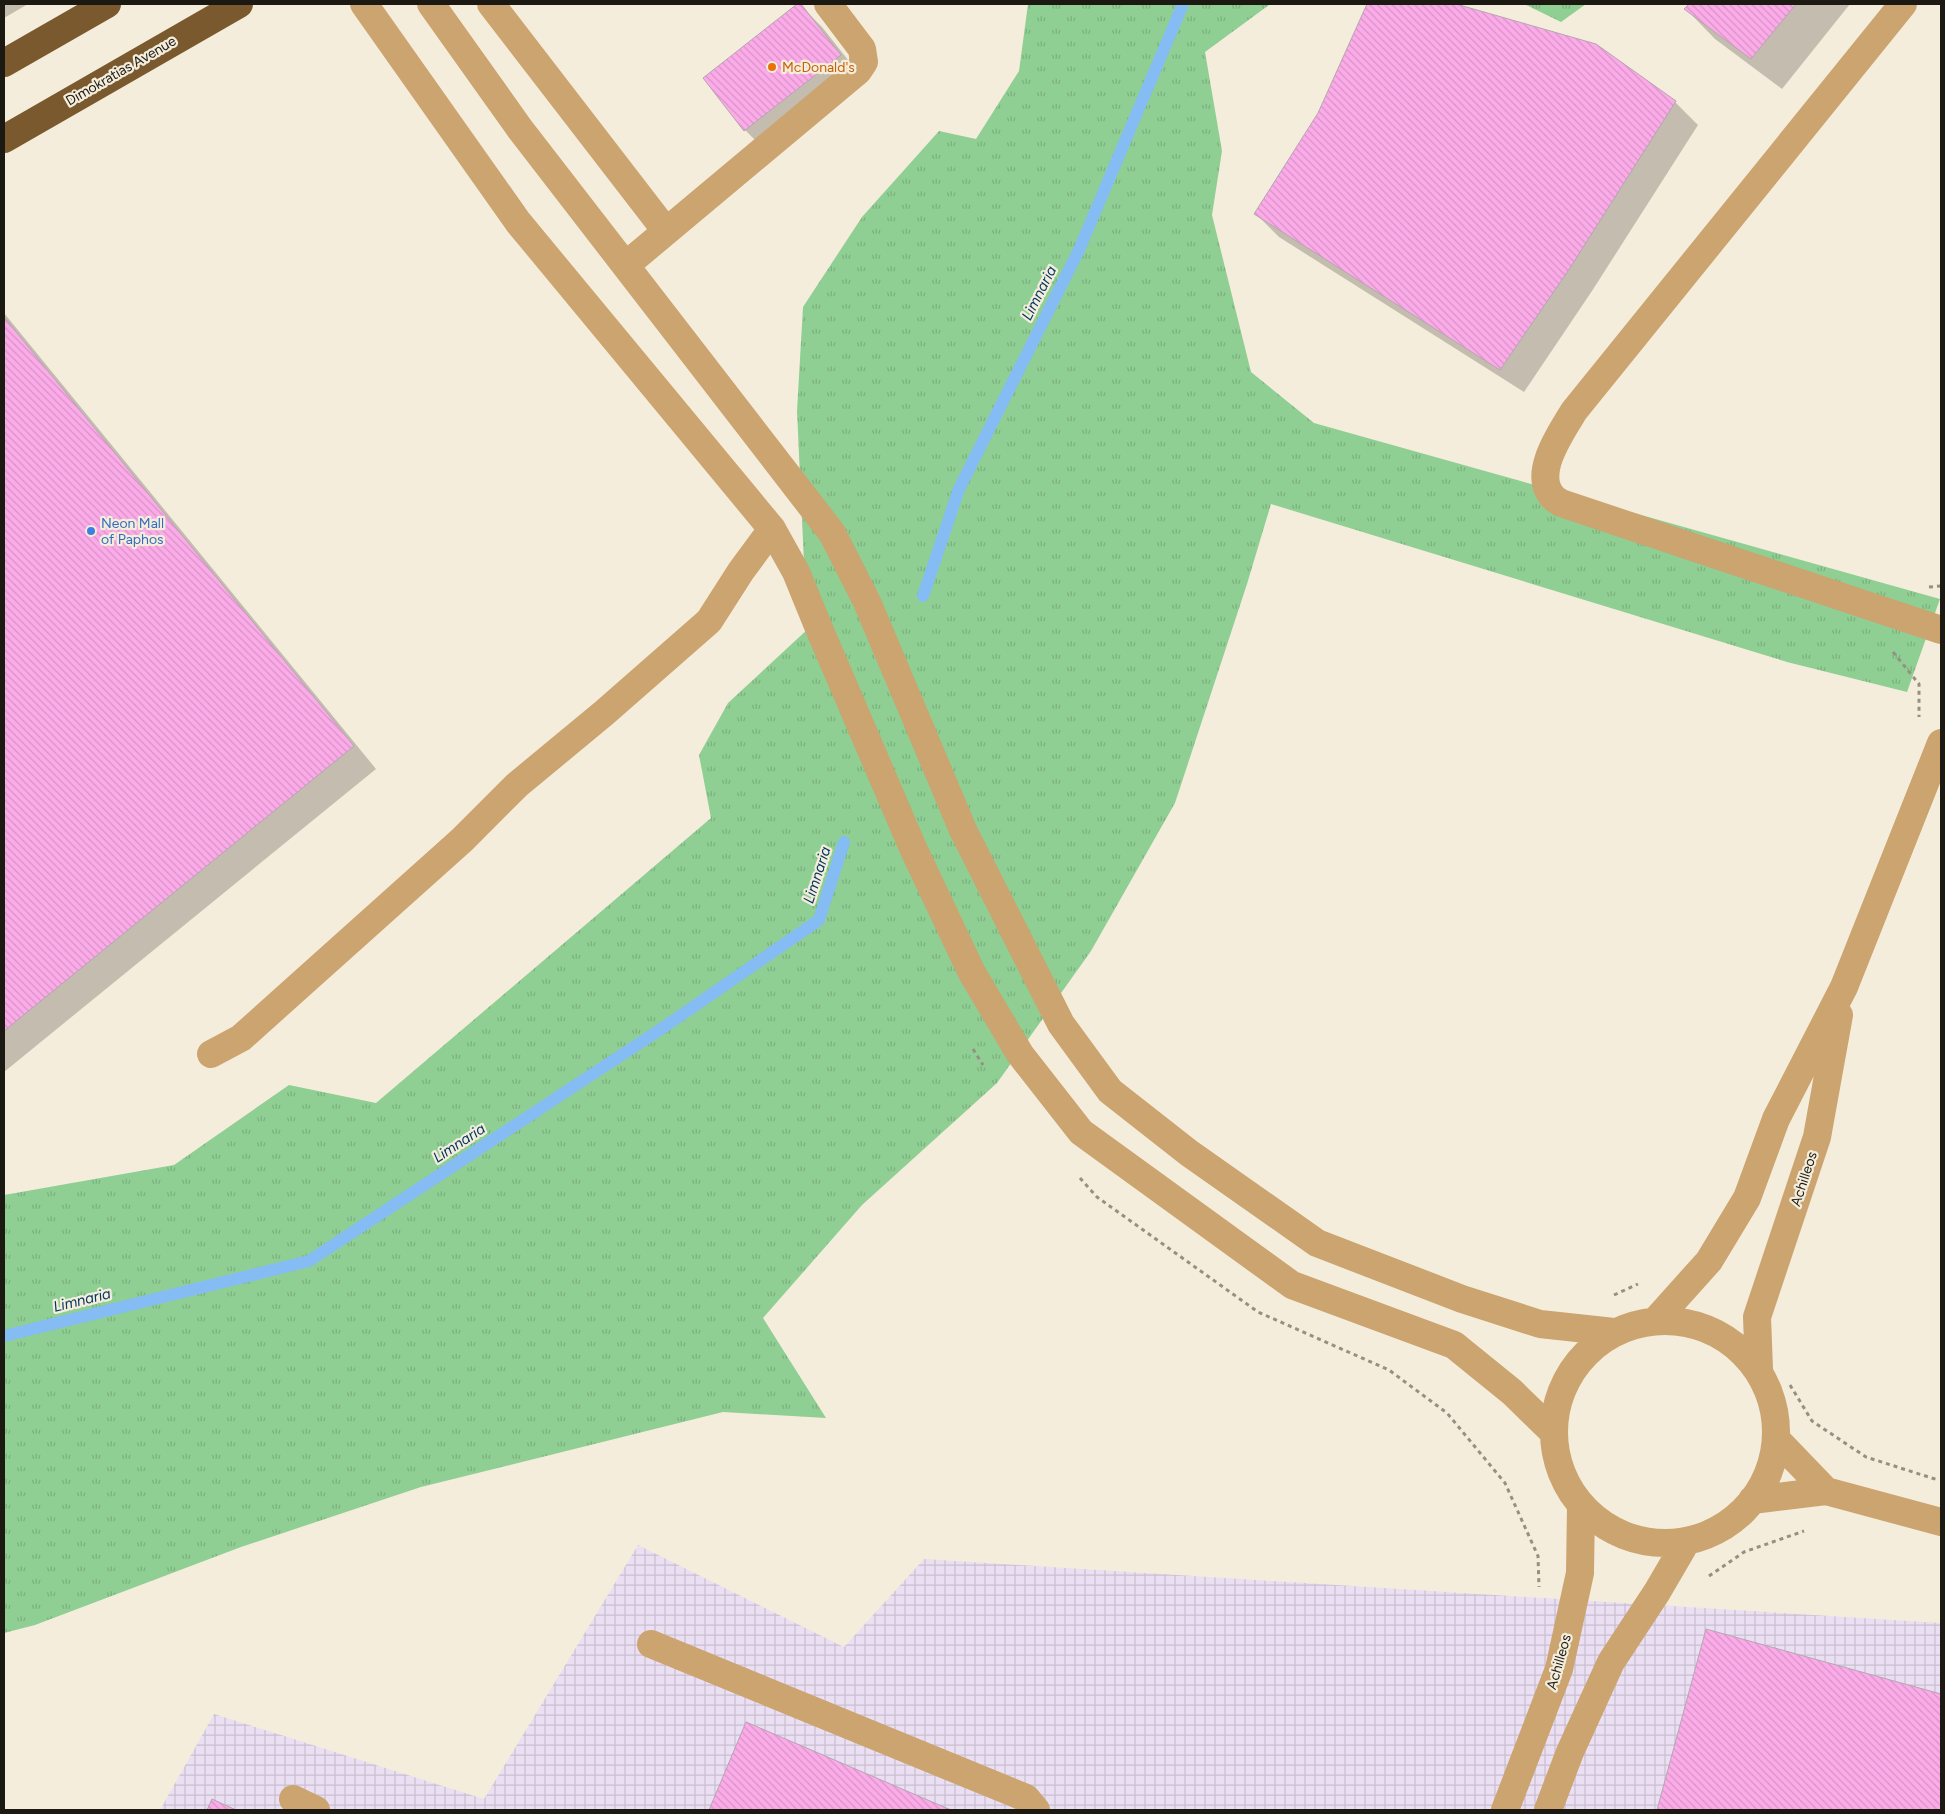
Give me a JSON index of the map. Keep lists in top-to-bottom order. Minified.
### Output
{"streets":{"highway":["Dimokratias Avenue"],"street":["Achilleos"]},"water":["Limnaria"],"places":["McDonald's","Neon Mall of Paphos"]}
